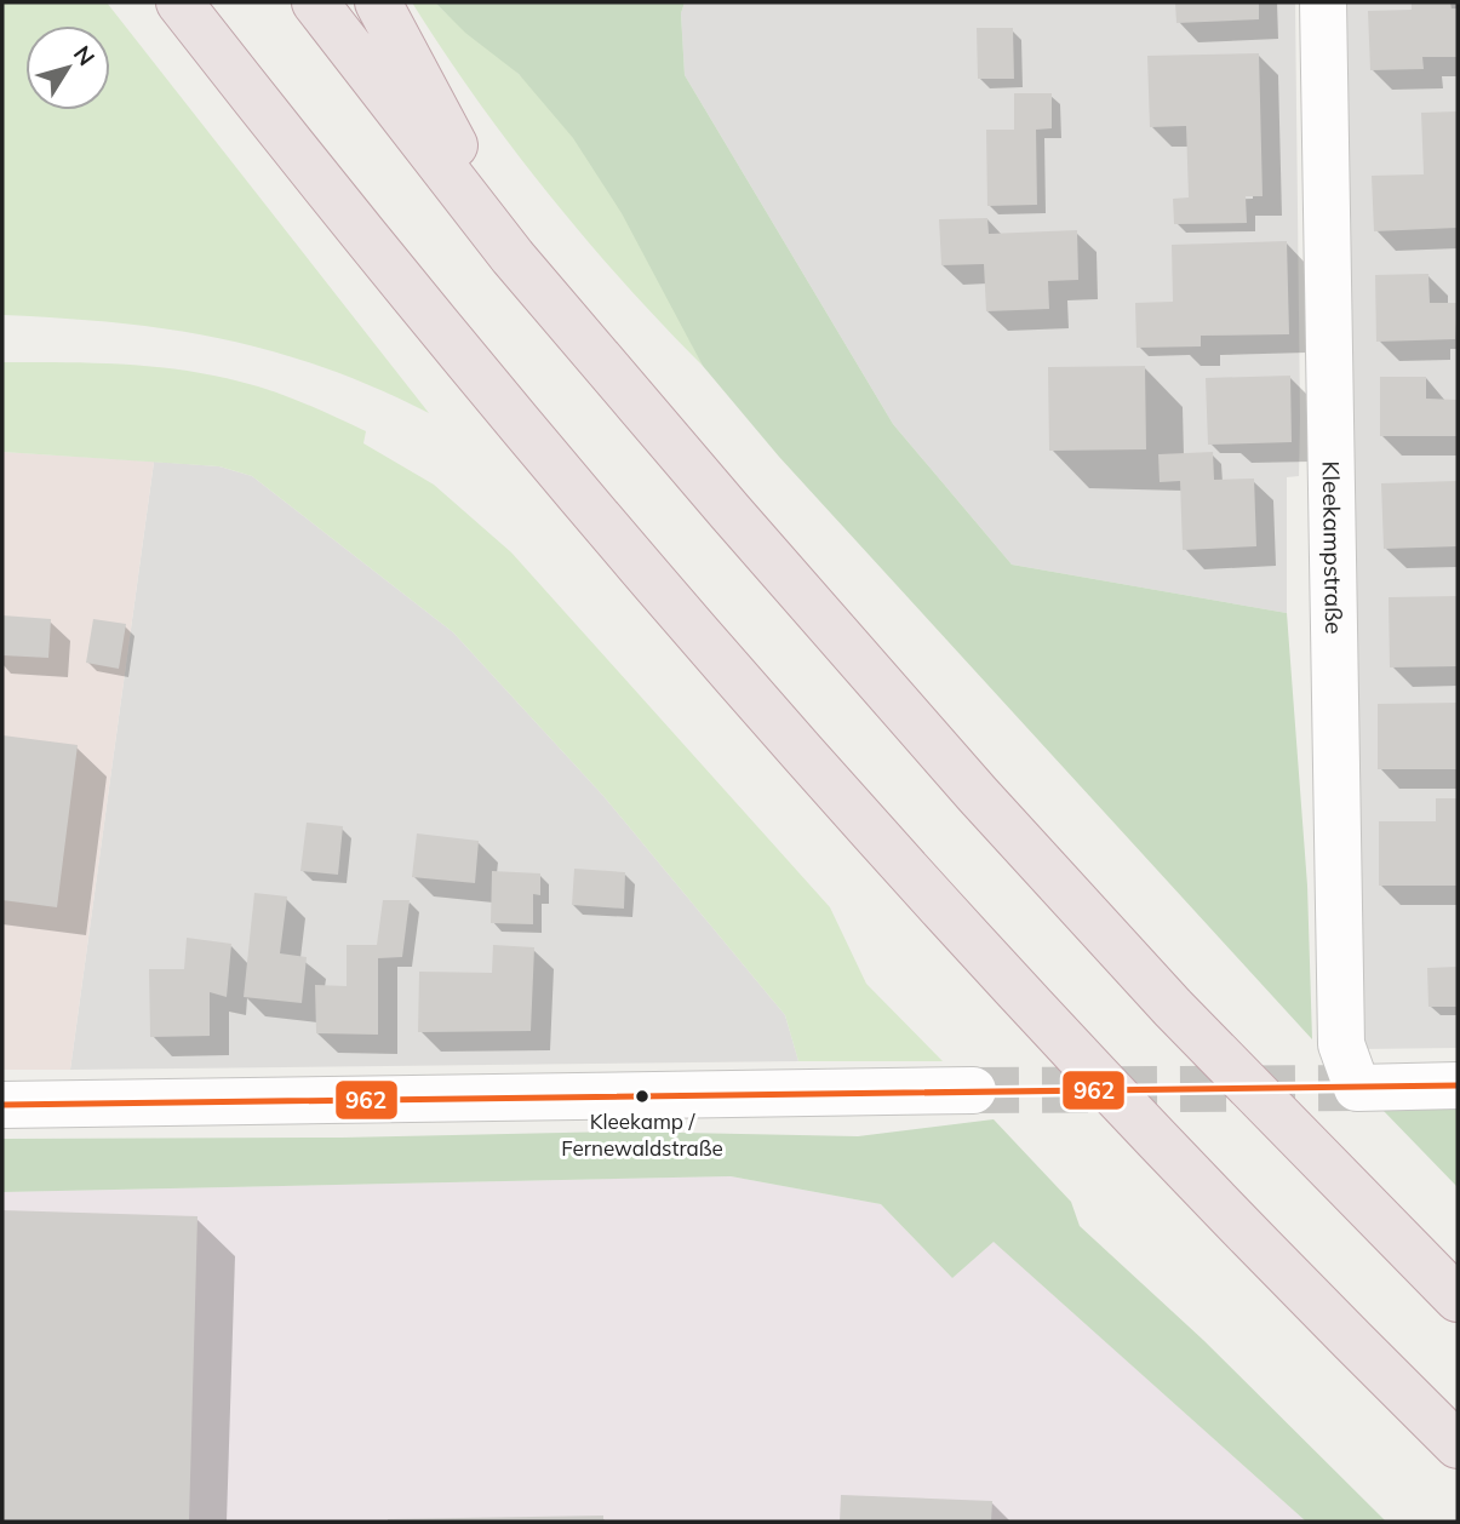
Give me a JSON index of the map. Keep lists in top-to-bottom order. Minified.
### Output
{"streets":{"street":["Kleekampstraße"]},"places":["Kleekamp / Fernewaldstraße"],"lines":["transit line 962"],"north":"top right"}
